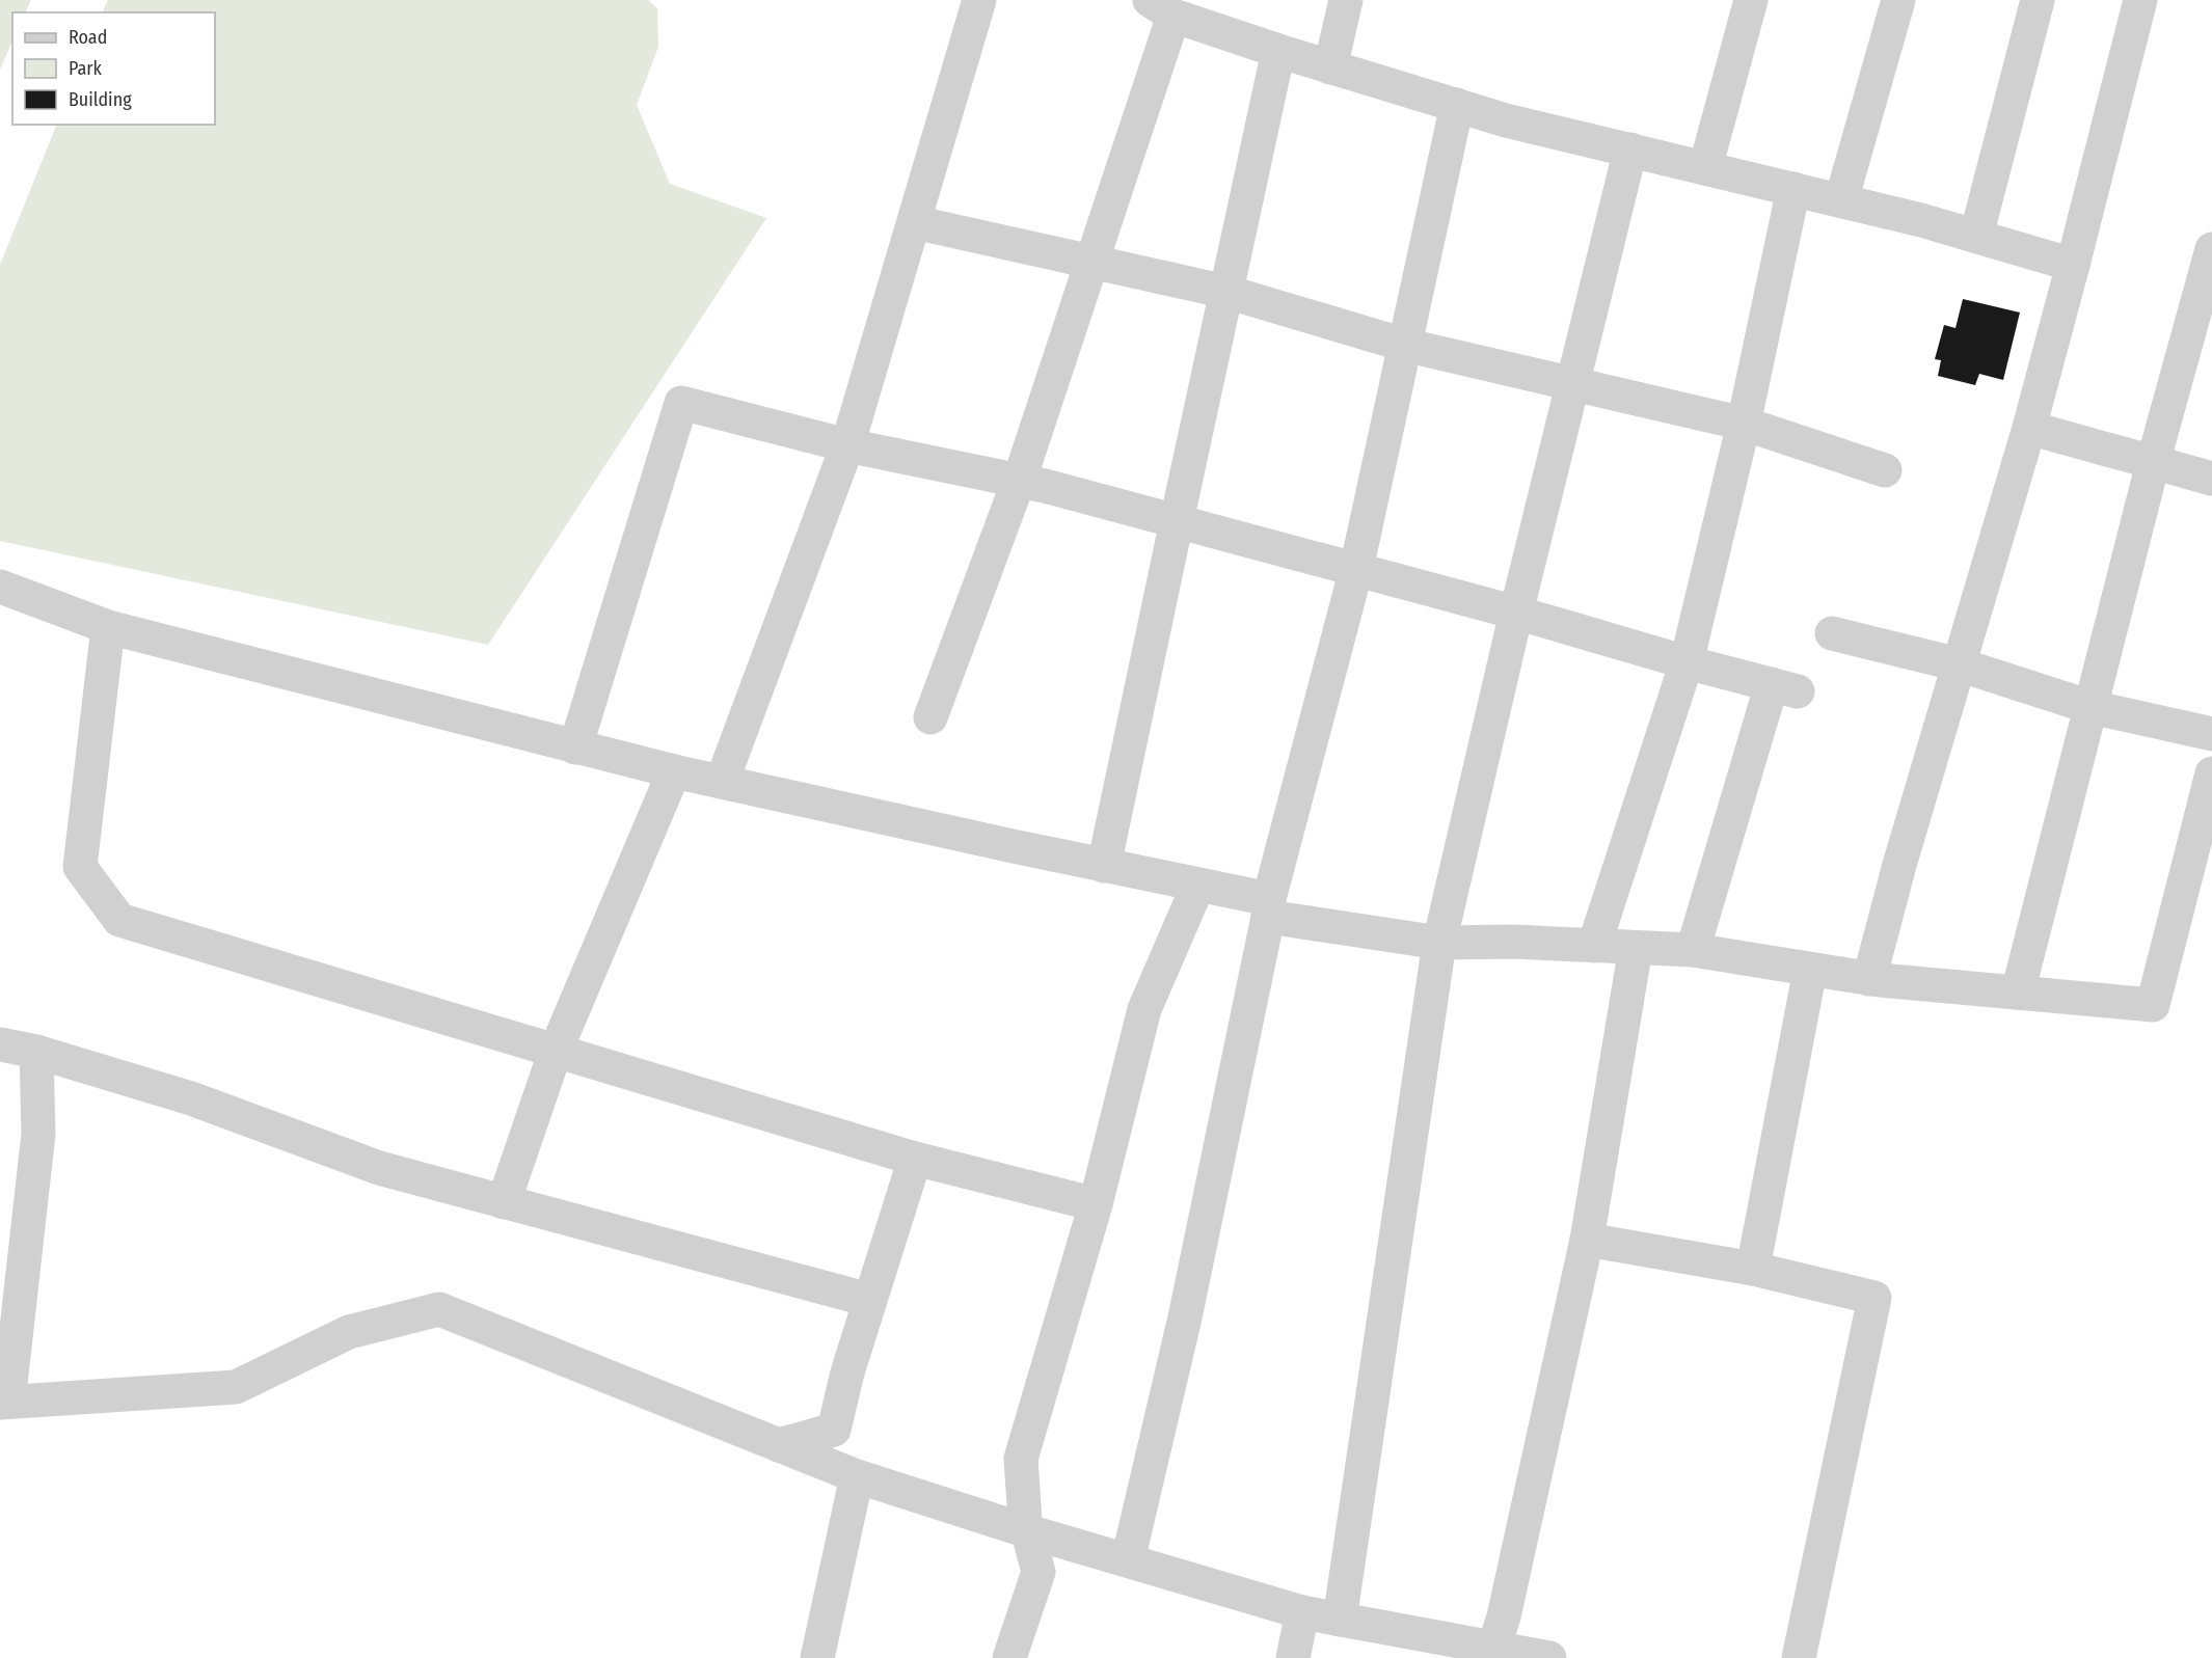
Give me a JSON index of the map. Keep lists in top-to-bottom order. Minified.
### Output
{"legend":["Road","Park","Building"]}
